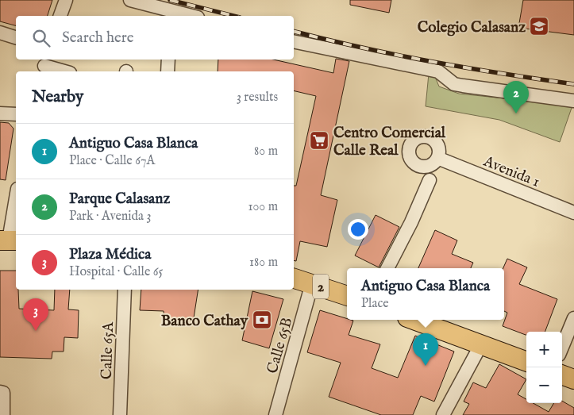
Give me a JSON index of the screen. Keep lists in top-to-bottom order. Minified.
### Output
{"streets":{"highway":["2"],"street":["Avenida 1","Calle 65B","Calle 65A"]},"crossings":[["2","Calle 65B"]],"places":{"school or university":["Colegio Calasanz"],"supermarket":["Centro Comercial Calle Real"],"bank":["Banco Cathay"]},"page":{"search":"Search here","heading":["Nearby","3 results"],"pins":["2","3","1"],"list":[{"mark":"1","name":"Antiguo Casa Blanca","note":"Place · Calle 67A","value":"80 m"},{"mark":"2","name":"Parque Calasanz","note":"Park · Avenida 3","value":"100 m"},{"mark":"3","name":"Plaza Médica","note":"Hospital · Calle 65","value":"180 m"}],"popup":["Antiguo Casa Blanca","Place"],"map_buttons":["+","−"]}}
